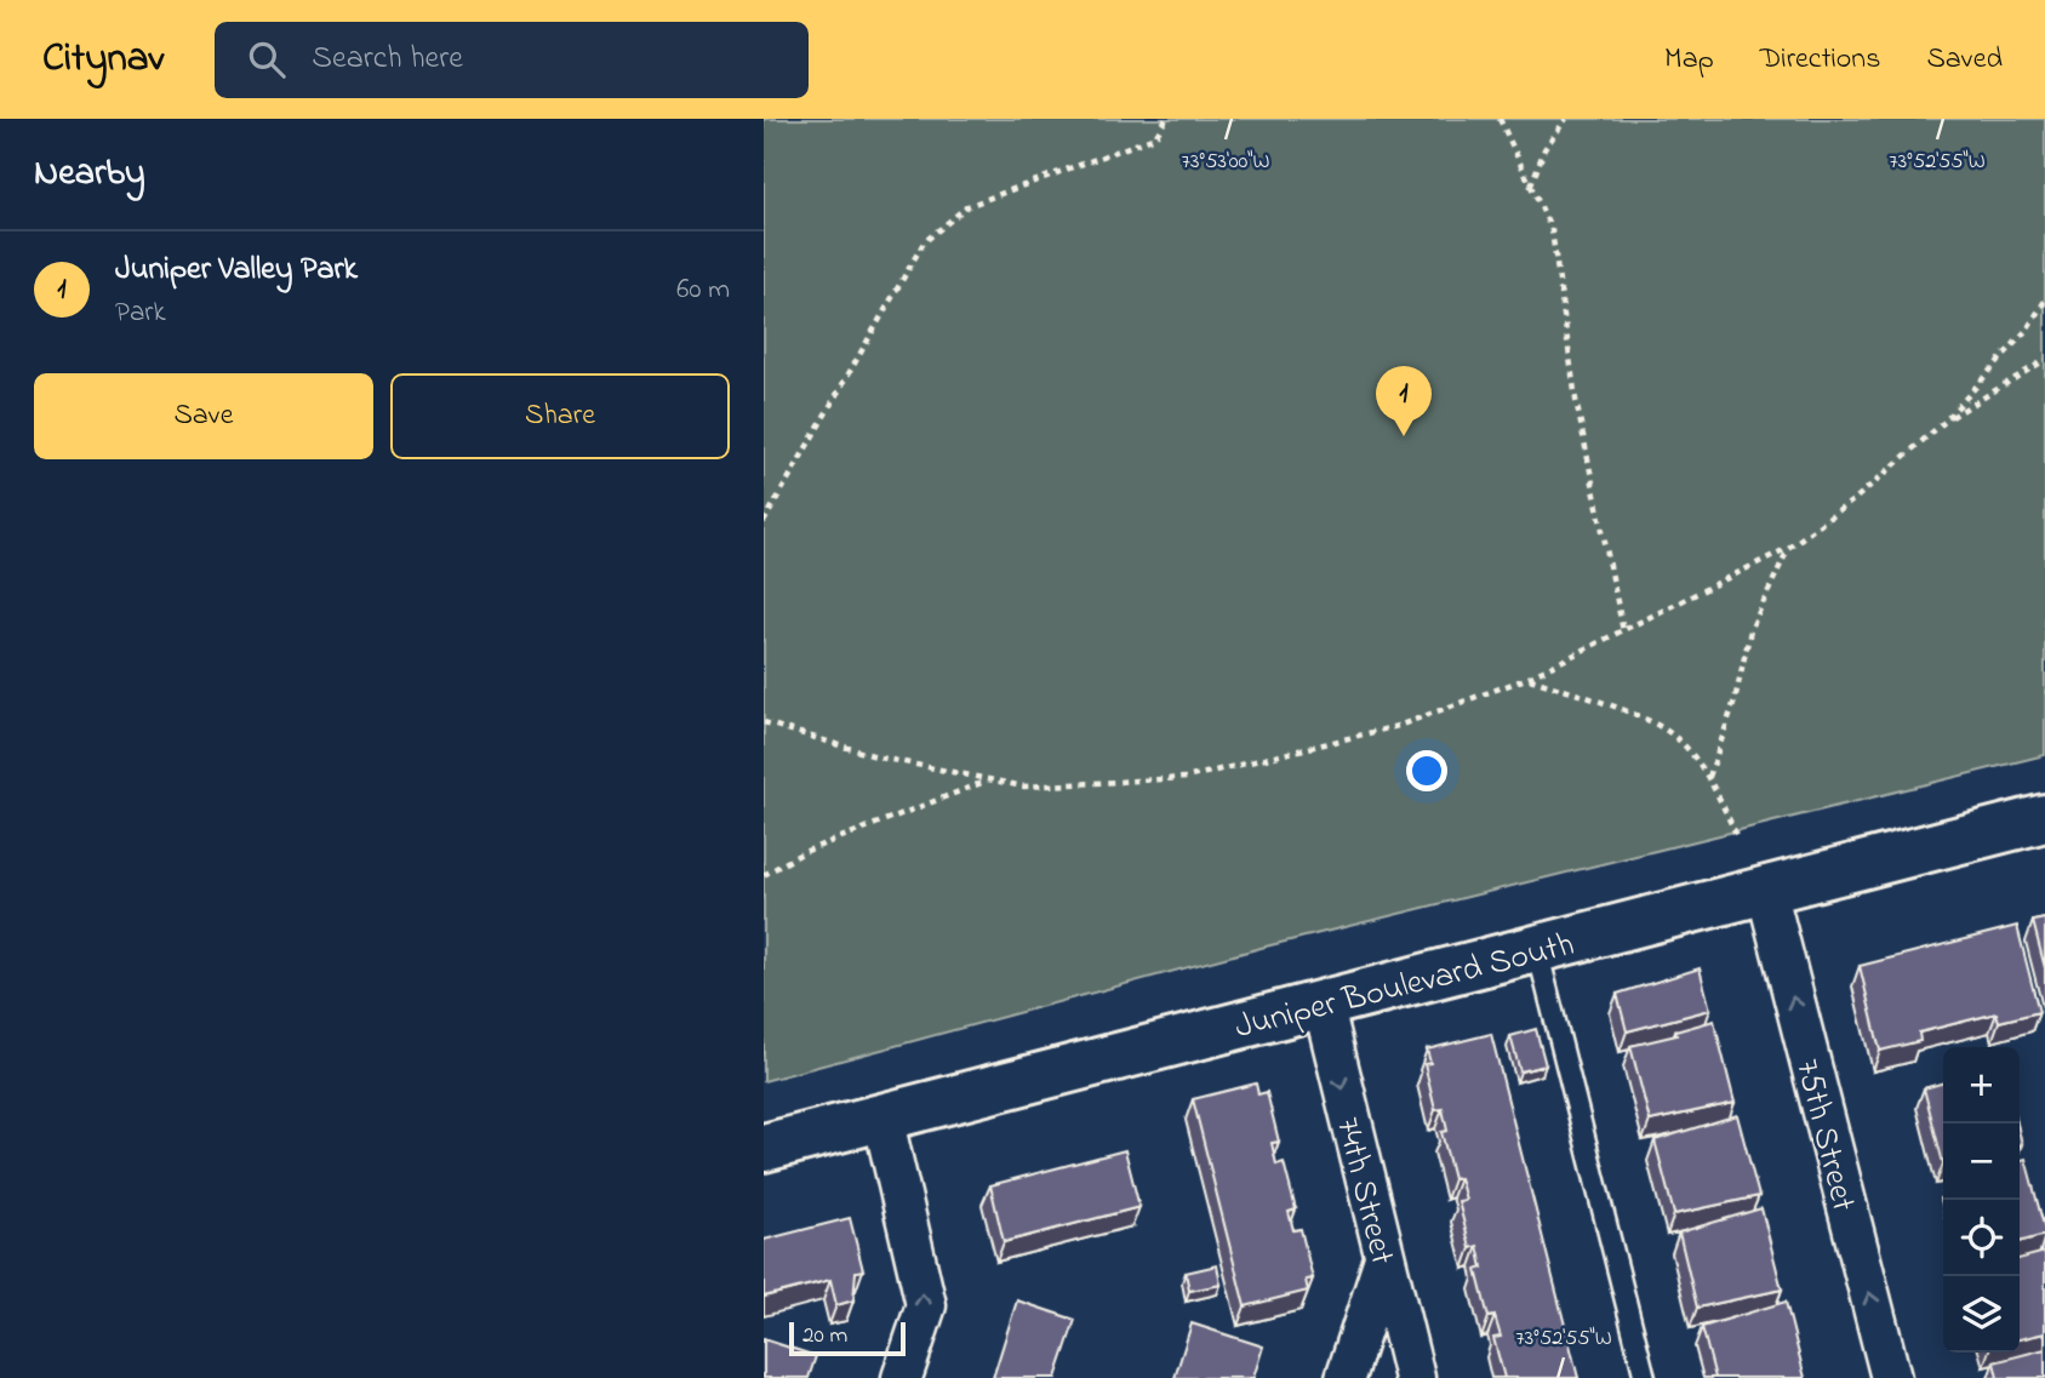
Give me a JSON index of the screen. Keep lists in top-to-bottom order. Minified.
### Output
{"streets":{"street":["Juniper Boulevard South","75th Street","74th Street"]},"crossings":[["Juniper Boulevard South","75th Street"],["Juniper Boulevard South","74th Street"]],"one_way":["75th Street","74th Street"],"scale_bar":"20 m","page":{"header":"Citynav","search":"Search here","nav":["Map","Directions","Saved"],"heading":"Nearby","list":[{"mark":"1","name":"Juniper Valley Park","note":"Park","value":"60 m"}],"buttons":["Save","Share"],"pins":"1","map_buttons":["+","−"],"scale":"20 m"},"coordinates":["73°53'00\"W","73°52'55\"W"]}
